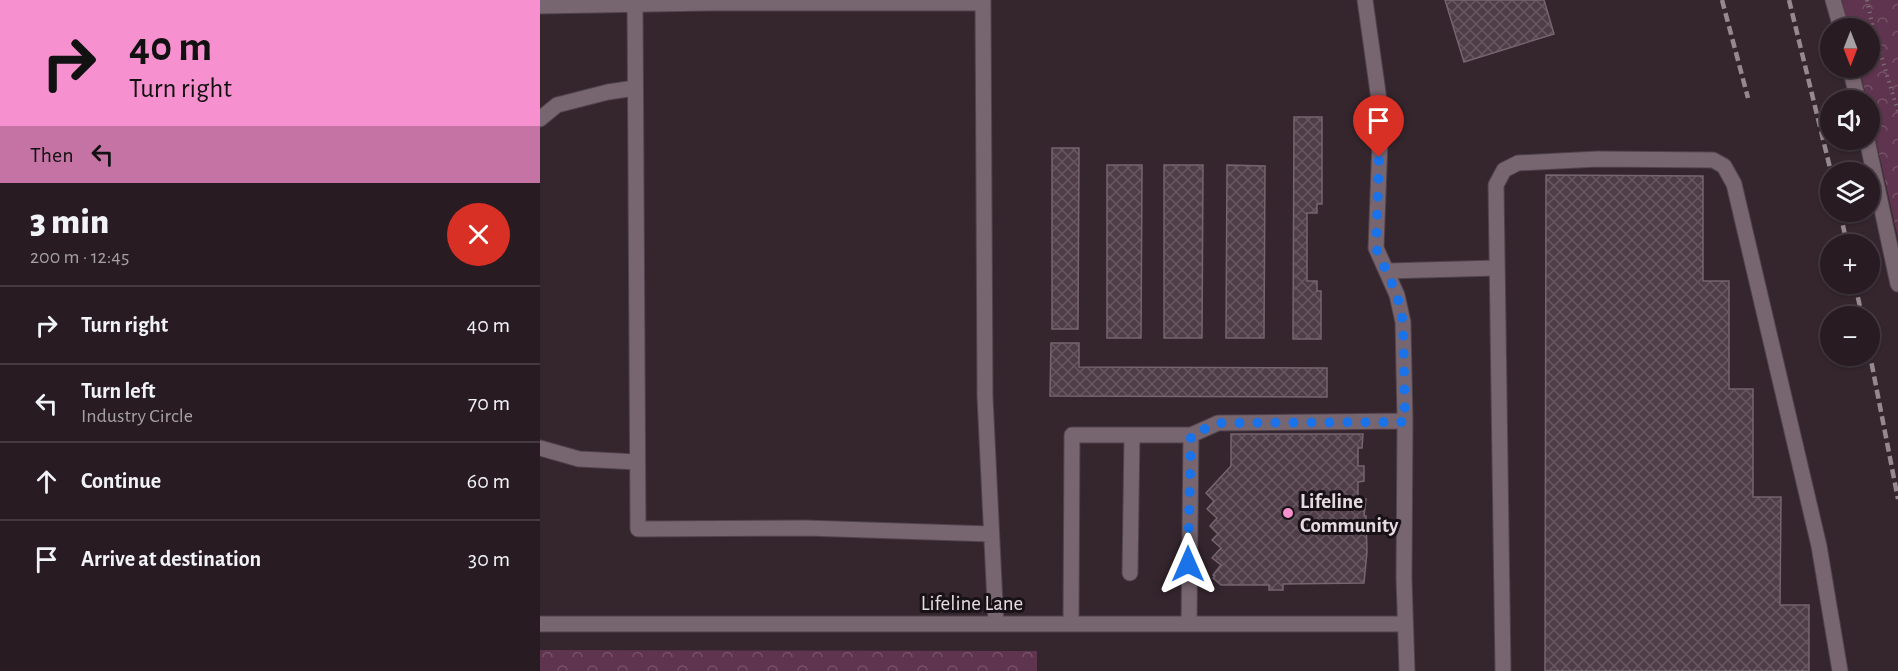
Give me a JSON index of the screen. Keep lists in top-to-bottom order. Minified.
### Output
{"streets":{"street":["Lifeline Lane"]},"places":["Lifeline Community"],"north":"bottom","page":{"turn":["40 m","Turn right"],"map_buttons":["+","−"],"then":"Then","heading":["3 min","200 m · 12:45"],"list":[{"name":"Turn right","value":"40 m"},{"name":"Turn left","note":"Industry Circle","value":"70 m"},{"name":"Continue","value":"60 m"},{"name":"Arrive at destination","value":"30 m"}]}}
